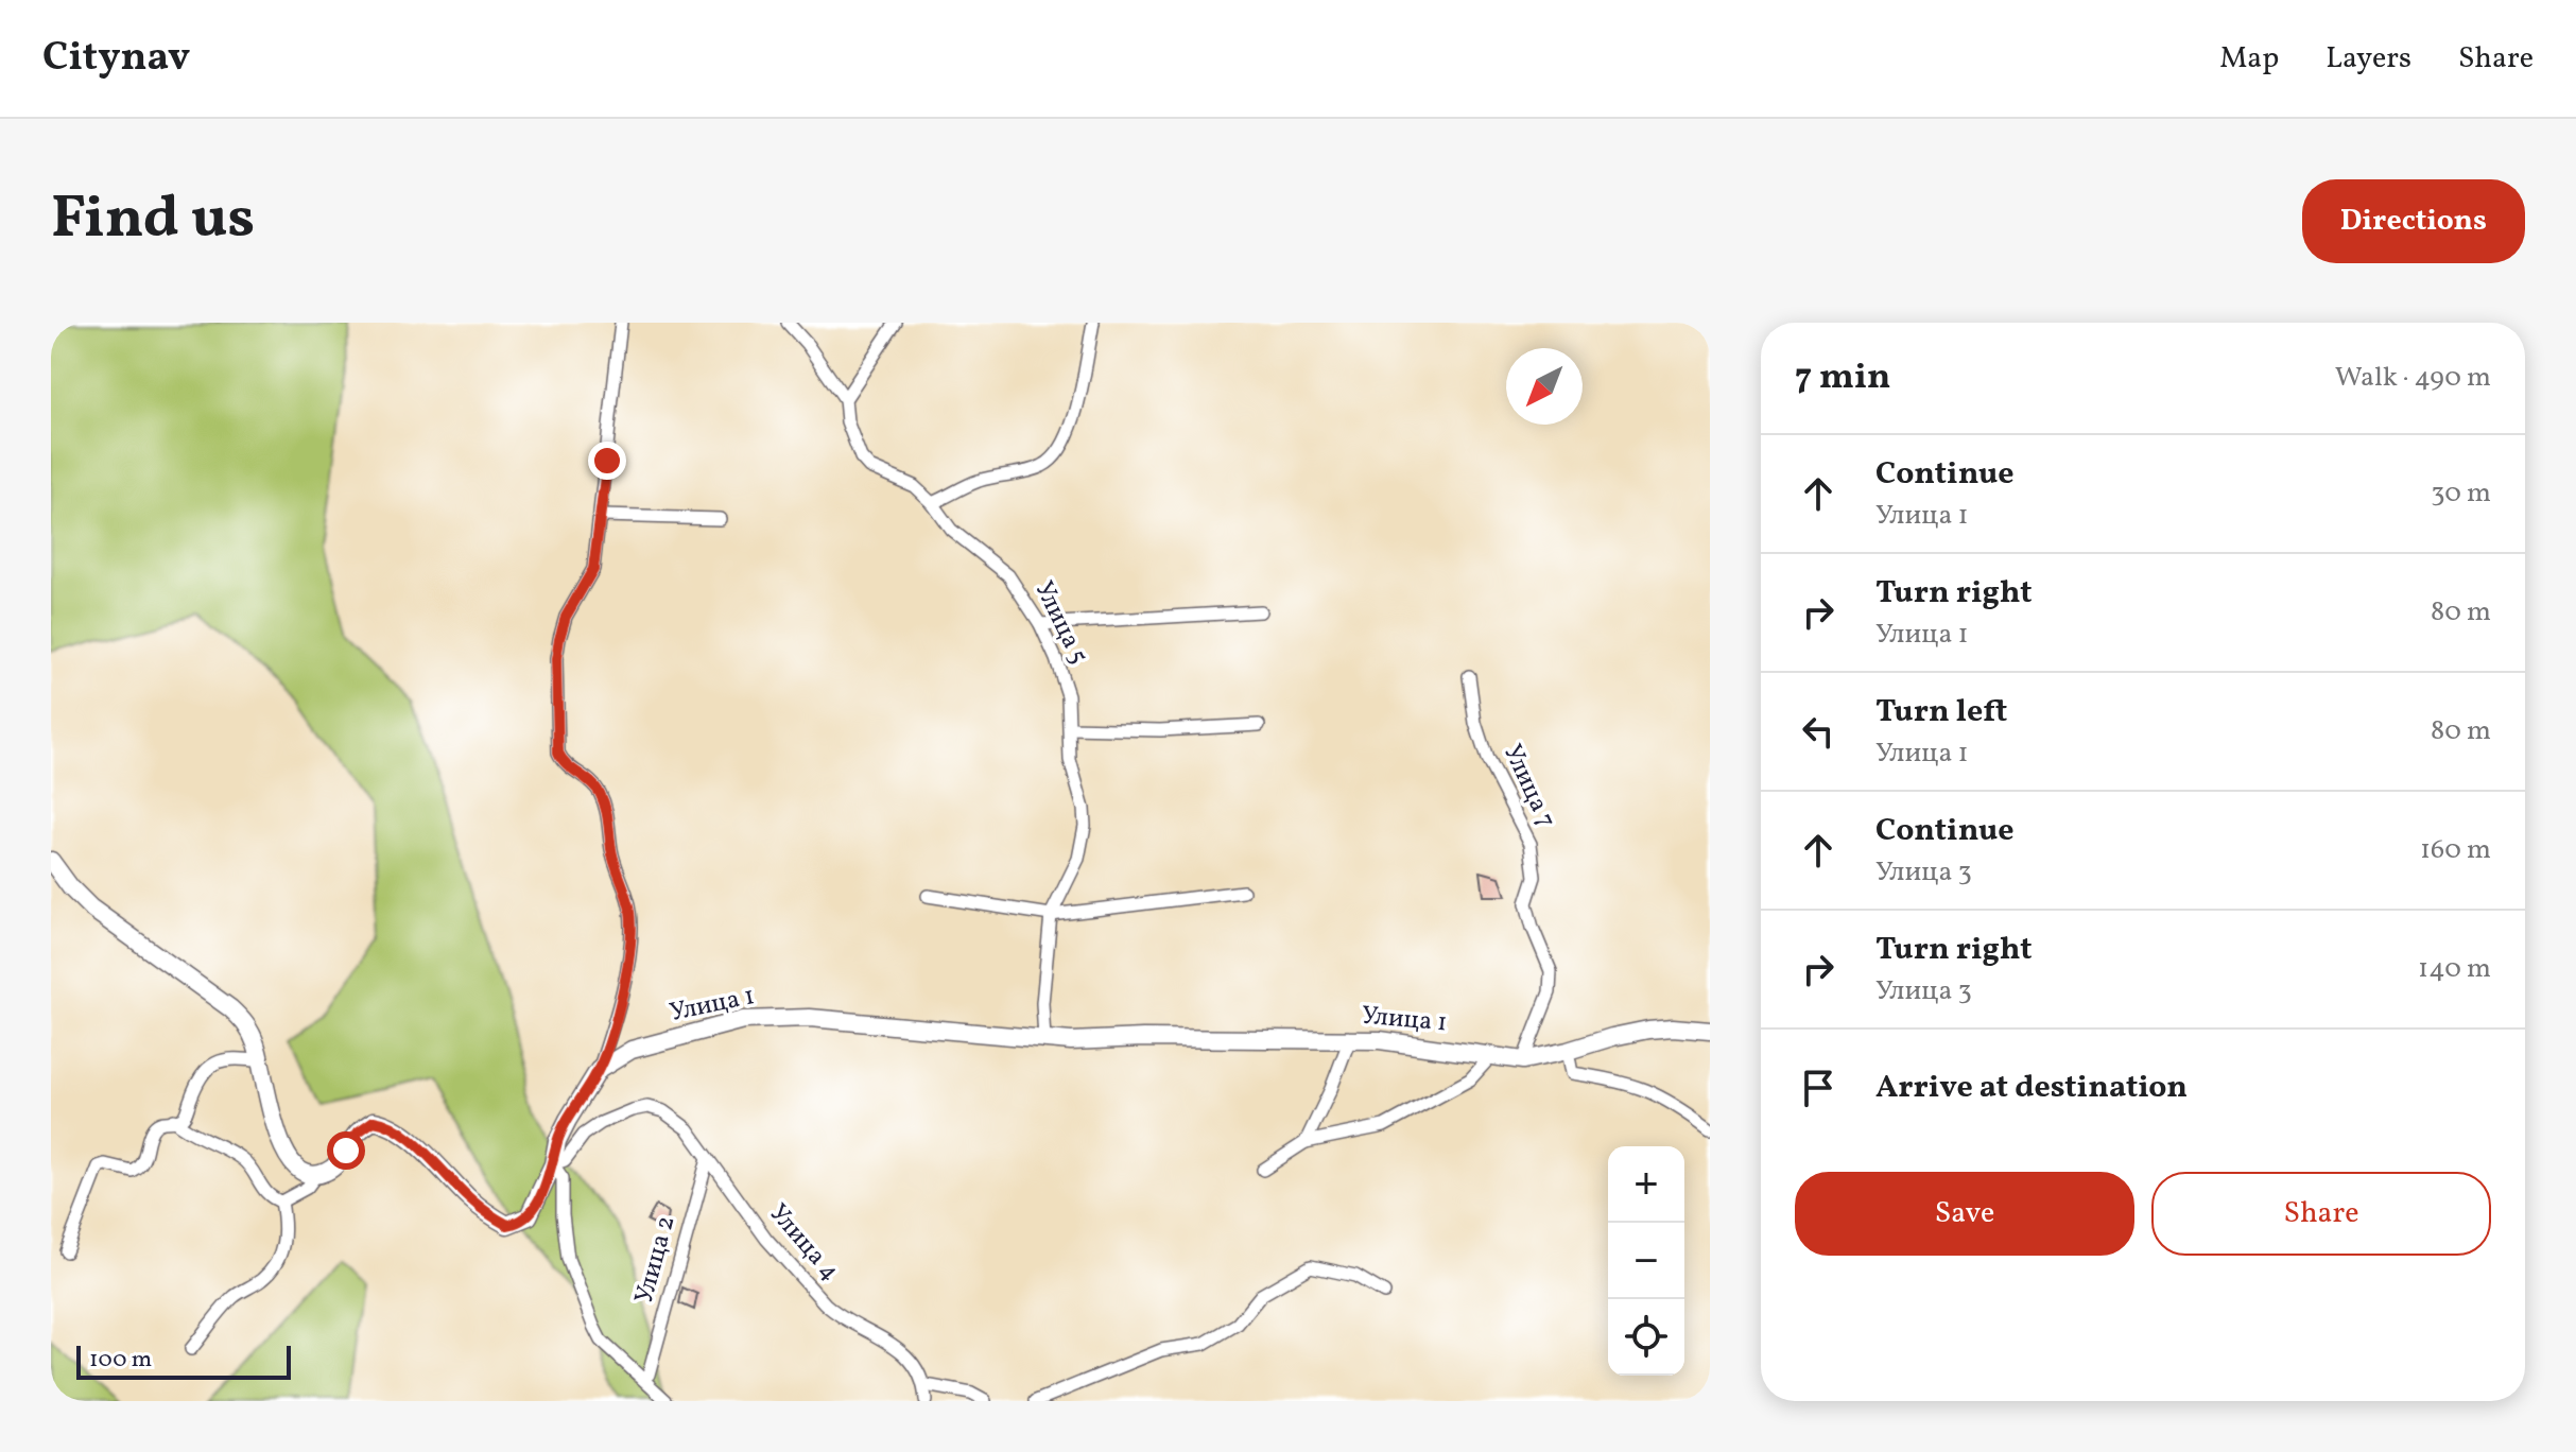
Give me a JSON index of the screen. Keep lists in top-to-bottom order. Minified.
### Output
{"streets":{"main road":["Улица 1"],"street":["Улица 5","Улица 7","Улица 4","Улица 2"]},"crossings":[["Улица 5","Улица 1"],["Улица 7","Улица 1"],["Улица 1","Улица 4"],["Улица 4","Улица 2"]],"scale_bar":"100 m","north":"bottom left","page":{"header":"Citynav","nav":["Map","Layers","Share"],"title":"Find us","buttons":["Directions",["Save","Share"]],"heading":["7 min","Walk · 490 m"],"list":[["Continue","Улица 1","30 m"],["Turn right","Улица 1","80 m"],["Turn left","Улица 1","80 m"],["Continue","Улица 3","160 m"],["Turn right","Улица 3","140 m"],"Arrive at destination"],"map_buttons":["+","−"],"scale":"100 m"}}
